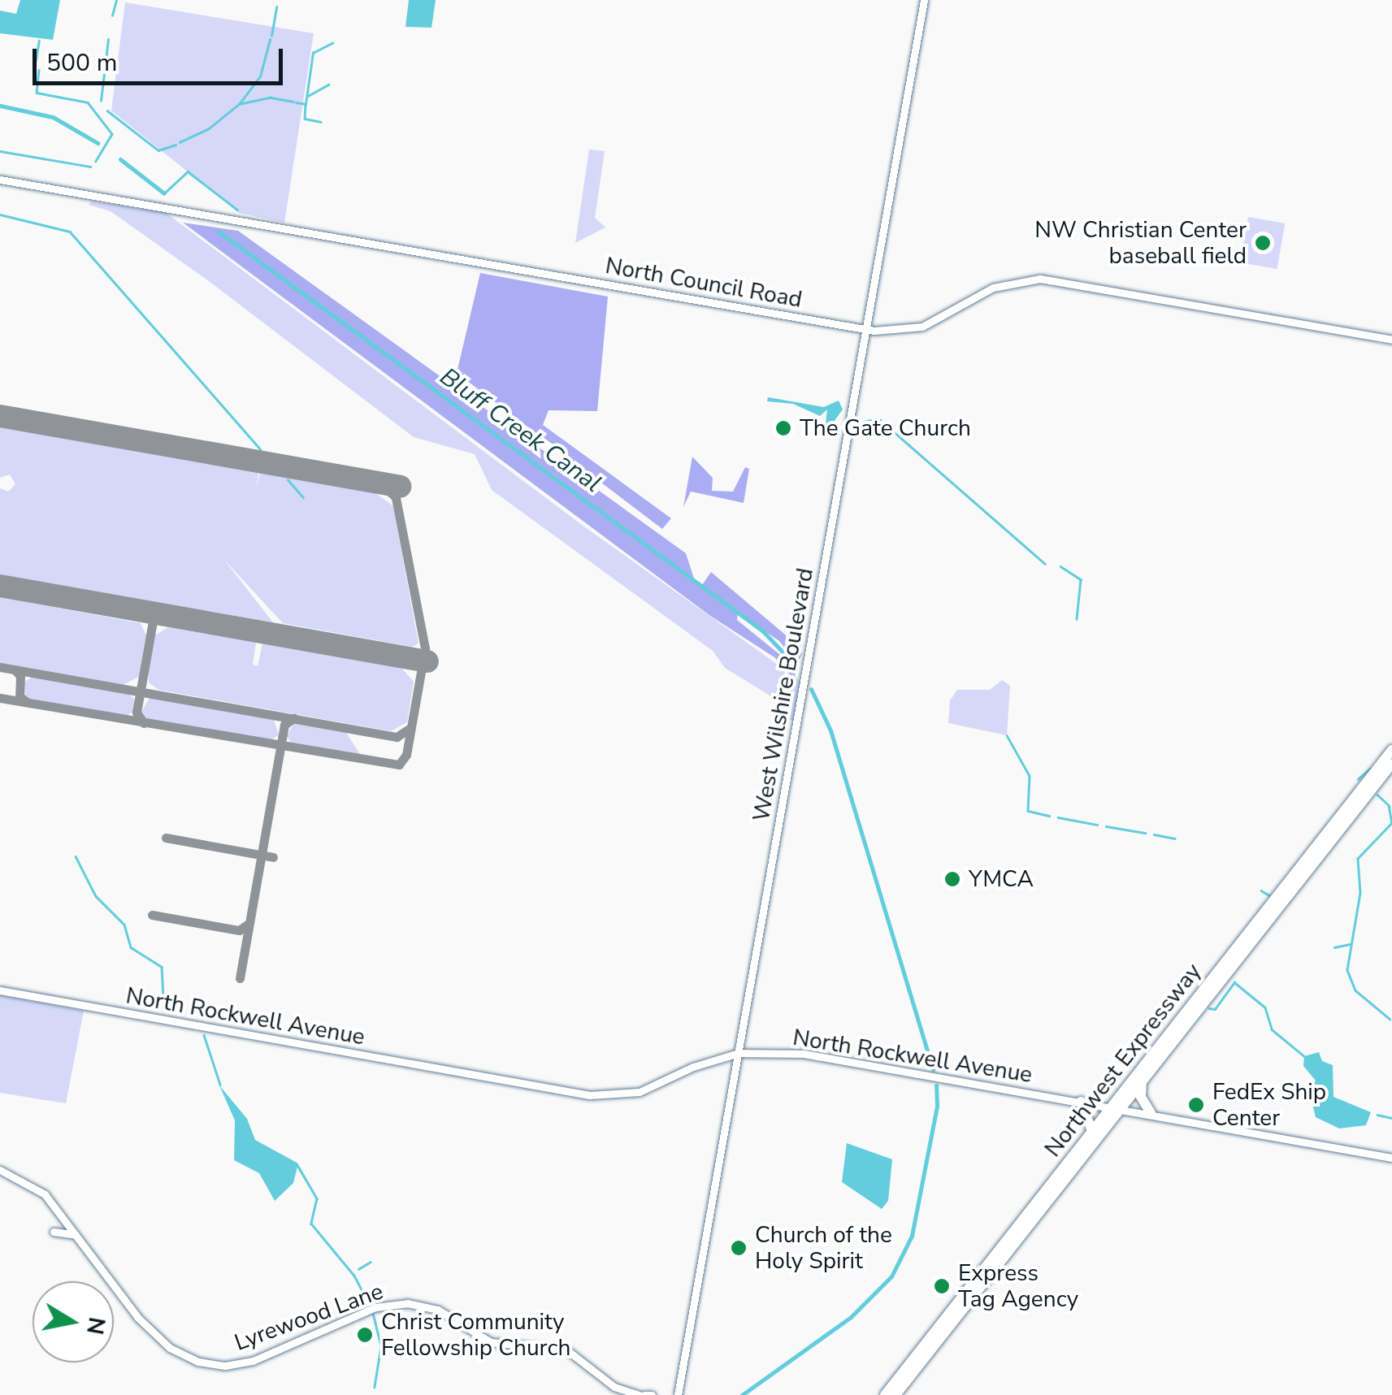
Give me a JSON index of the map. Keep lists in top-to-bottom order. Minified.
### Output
{"streets":{"highway":["Northwest Expressway"],"main road":["North Council Road","West Wilshire Boulevard","North Rockwell Avenue","Lyrewood Lane"]},"crossings":[["North Council Road","West Wilshire Boulevard"],["West Wilshire Boulevard","North Rockwell Avenue"],["North Rockwell Avenue","Northwest Expressway"]],"water":["Bluff Creek Canal"],"places":["NW Christian Center baseball field","The Gate Church","YMCA","FedEx Ship Center","Church of the Holy Spirit","Express Tag Agency","Christ Community Fellowship Church"],"scale_bar":"500 m","north":"right"}
